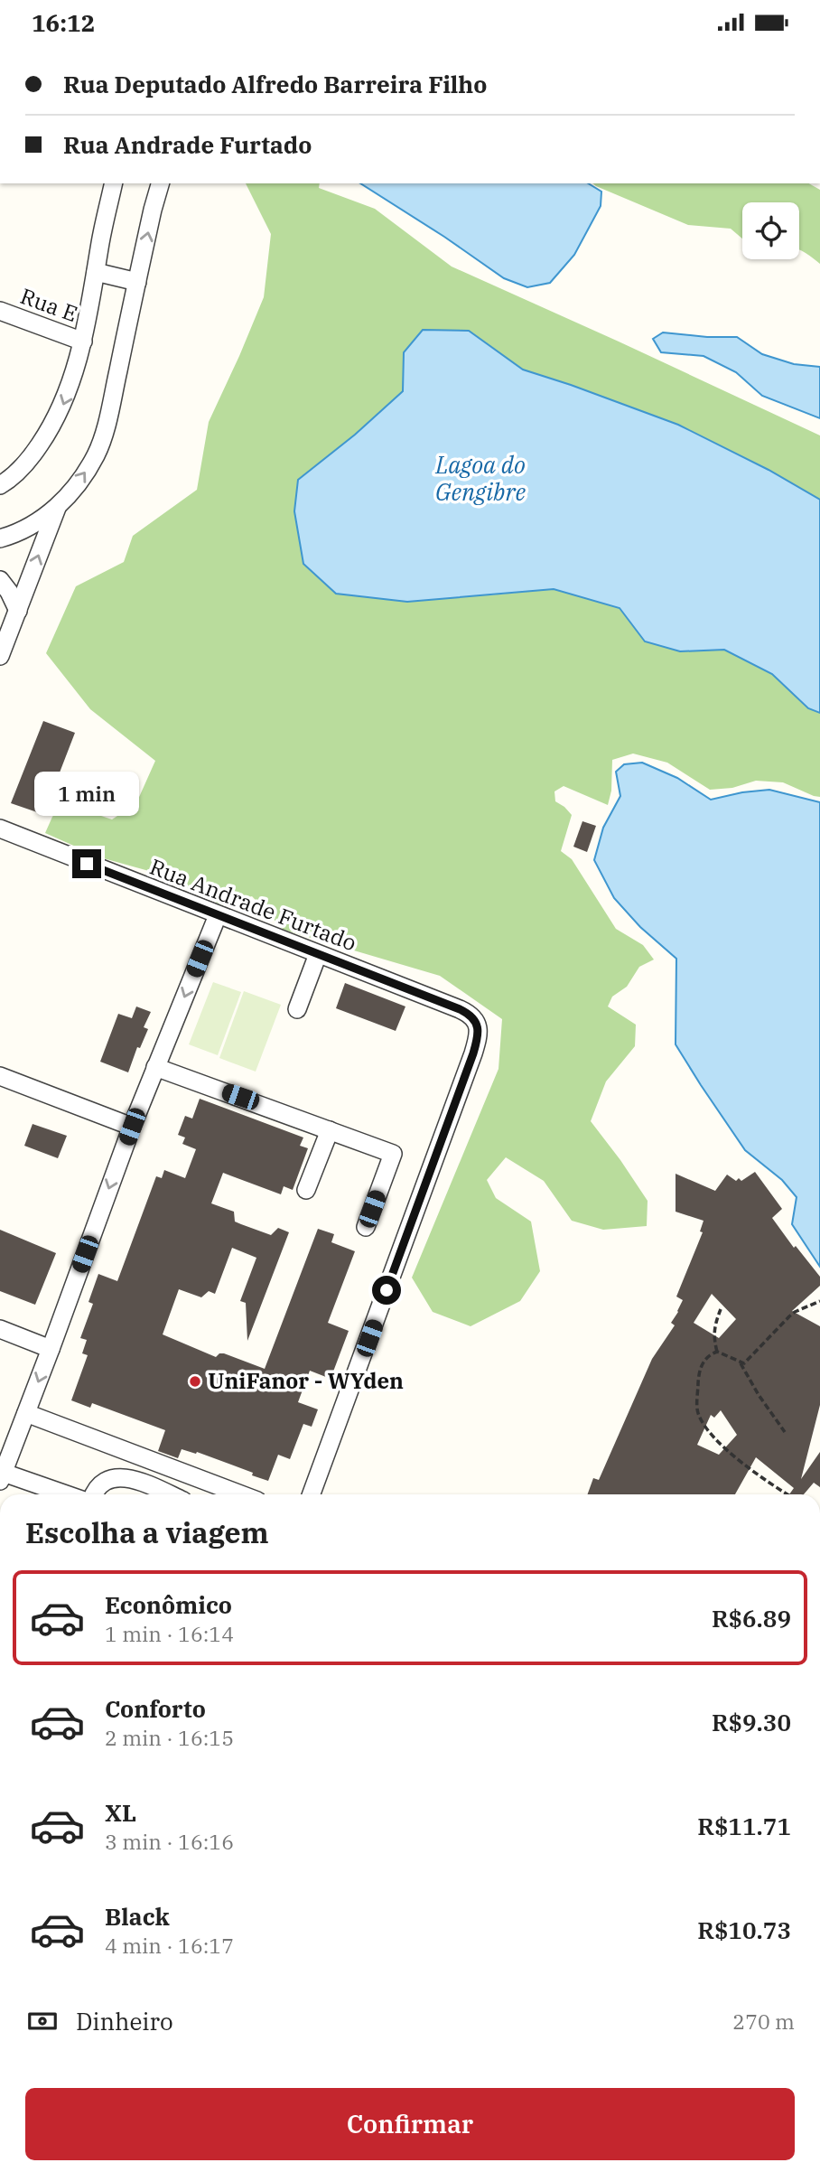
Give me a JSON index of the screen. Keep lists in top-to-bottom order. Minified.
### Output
{"streets":{"street":["Rua E","Rua Andrade Furtado"]},"water":["Lagoa do Gengibre"],"places":["UniFanor - WYden"],"page":{"status":"16:12","banner":["Rua Deputado Alfredo Barreira Filho","Rua Andrade Furtado"],"bubble":"1 min","heading":"Escolha a viagem","list":[{"name":"Econômico","note":"1 min · 16:14","value":"R$6.89"},{"name":"Conforto","note":"2 min · 16:15","value":"R$9.30"},{"name":"XL","note":"3 min · 16:16","value":"R$11.71"},{"name":"Black","note":"4 min · 16:17","value":"R$10.73"}],"pay":["Dinheiro","270 m"],"buttons":"Confirmar"}}
